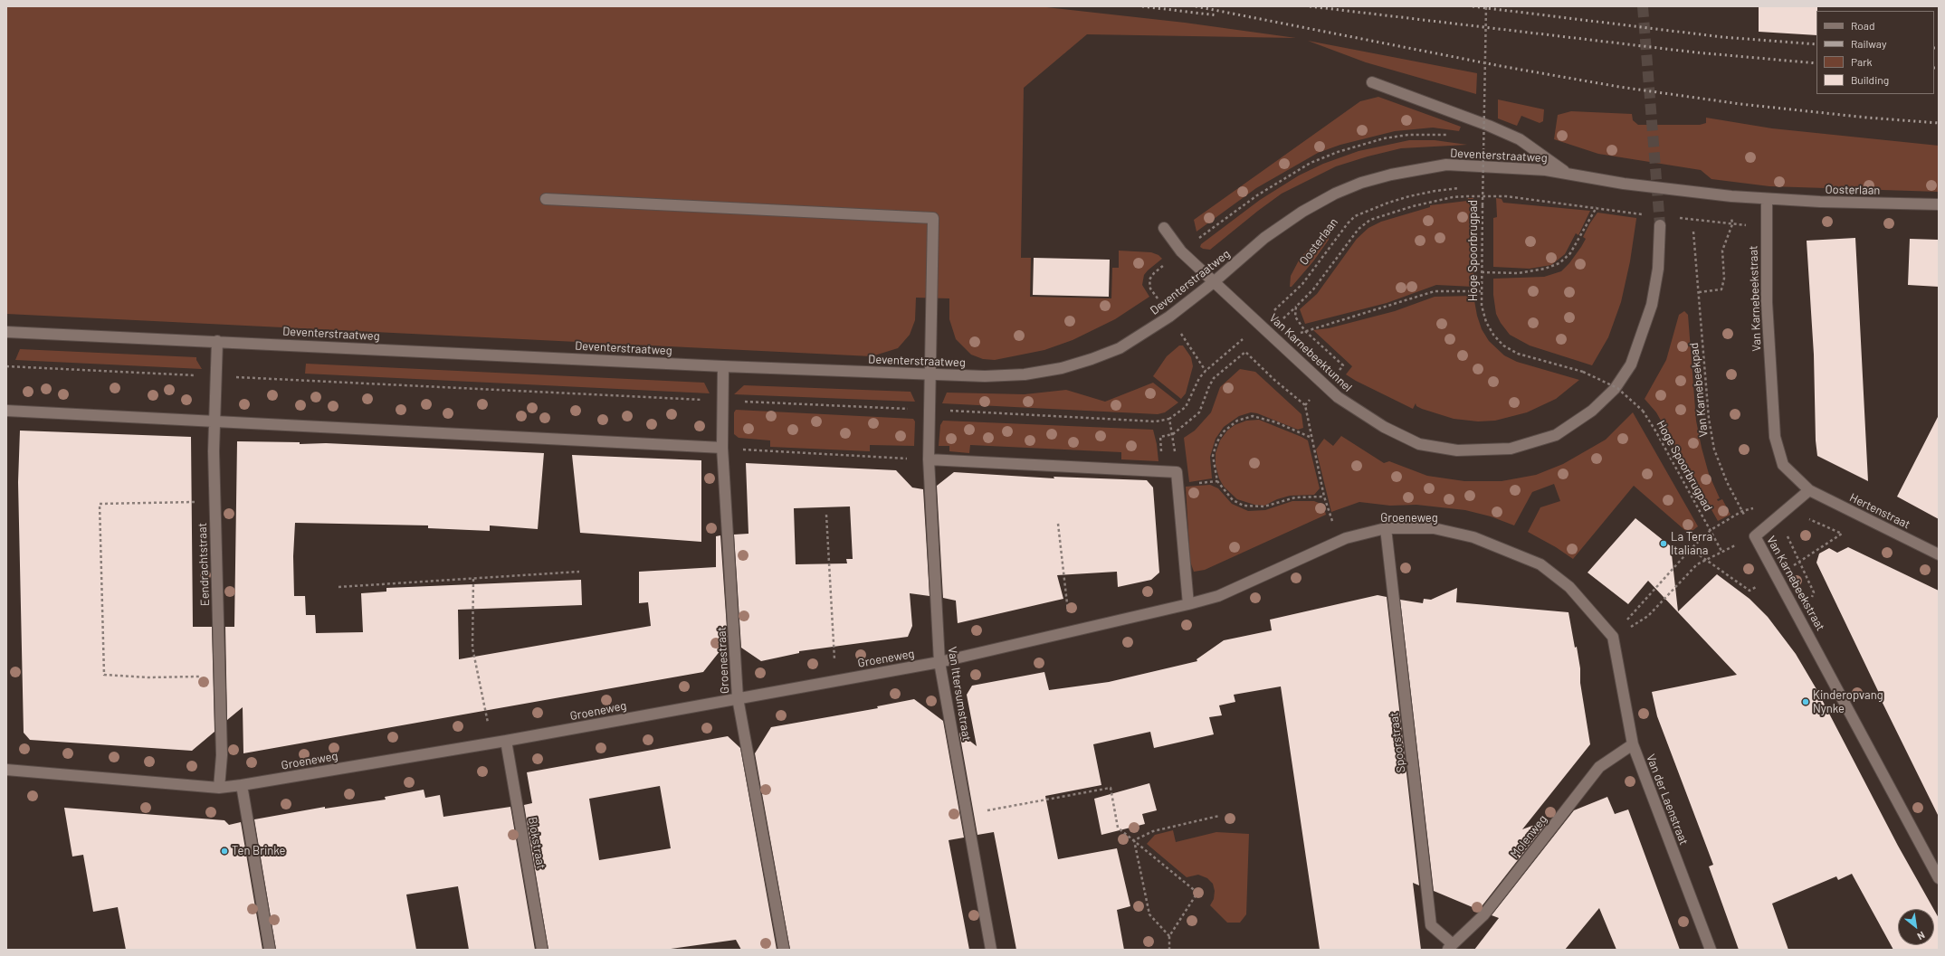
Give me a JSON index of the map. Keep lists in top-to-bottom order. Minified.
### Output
{"streets":{"street":["Deventerstraatweg","Oosterlaan","Van Karnebeekstraat","Van Karnebeektunnel","Hertenstraat","Groeneweg","Eendrachtstraat","Groenestraat","Van Ittersumstraat","Spoorstraat","Van der Laenstraat","Molenweg","Blokstraat"],"path":["Hoge Spoorbrugpad","Van Karnebeekpad"]},"crossings":[["Deventerstraatweg","Oosterlaan"],["Deventerstraatweg","Van Karnebeekstraat"],["Deventerstraatweg","Van Karnebeektunnel"],["Deventerstraatweg","Eendrachtstraat"],["Deventerstraatweg","Groenestraat"],["Deventerstraatweg","Van Ittersumstraat"],["Oosterlaan","Van Karnebeekstraat"],["Oosterlaan","Van Karnebeektunnel"],["Van Karnebeekstraat","Van Karnebeekpad"],["Van Karnebeekstraat","Hertenstraat"],["Groeneweg","Eendrachtstraat"],["Groeneweg","Groenestraat"],["Groeneweg","Van Ittersumstraat"],["Groeneweg","Spoorstraat"],["Groeneweg","Van der Laenstraat"],["Groeneweg","Blokstraat"],["Spoorstraat","Molenweg"],["Van der Laenstraat","Molenweg"]],"places":["La Terra Italiana","Kinderopvang Nynke","Ten Brinke"],"legend":["Road","Railway","Park","Building"],"north":"bottom right"}
